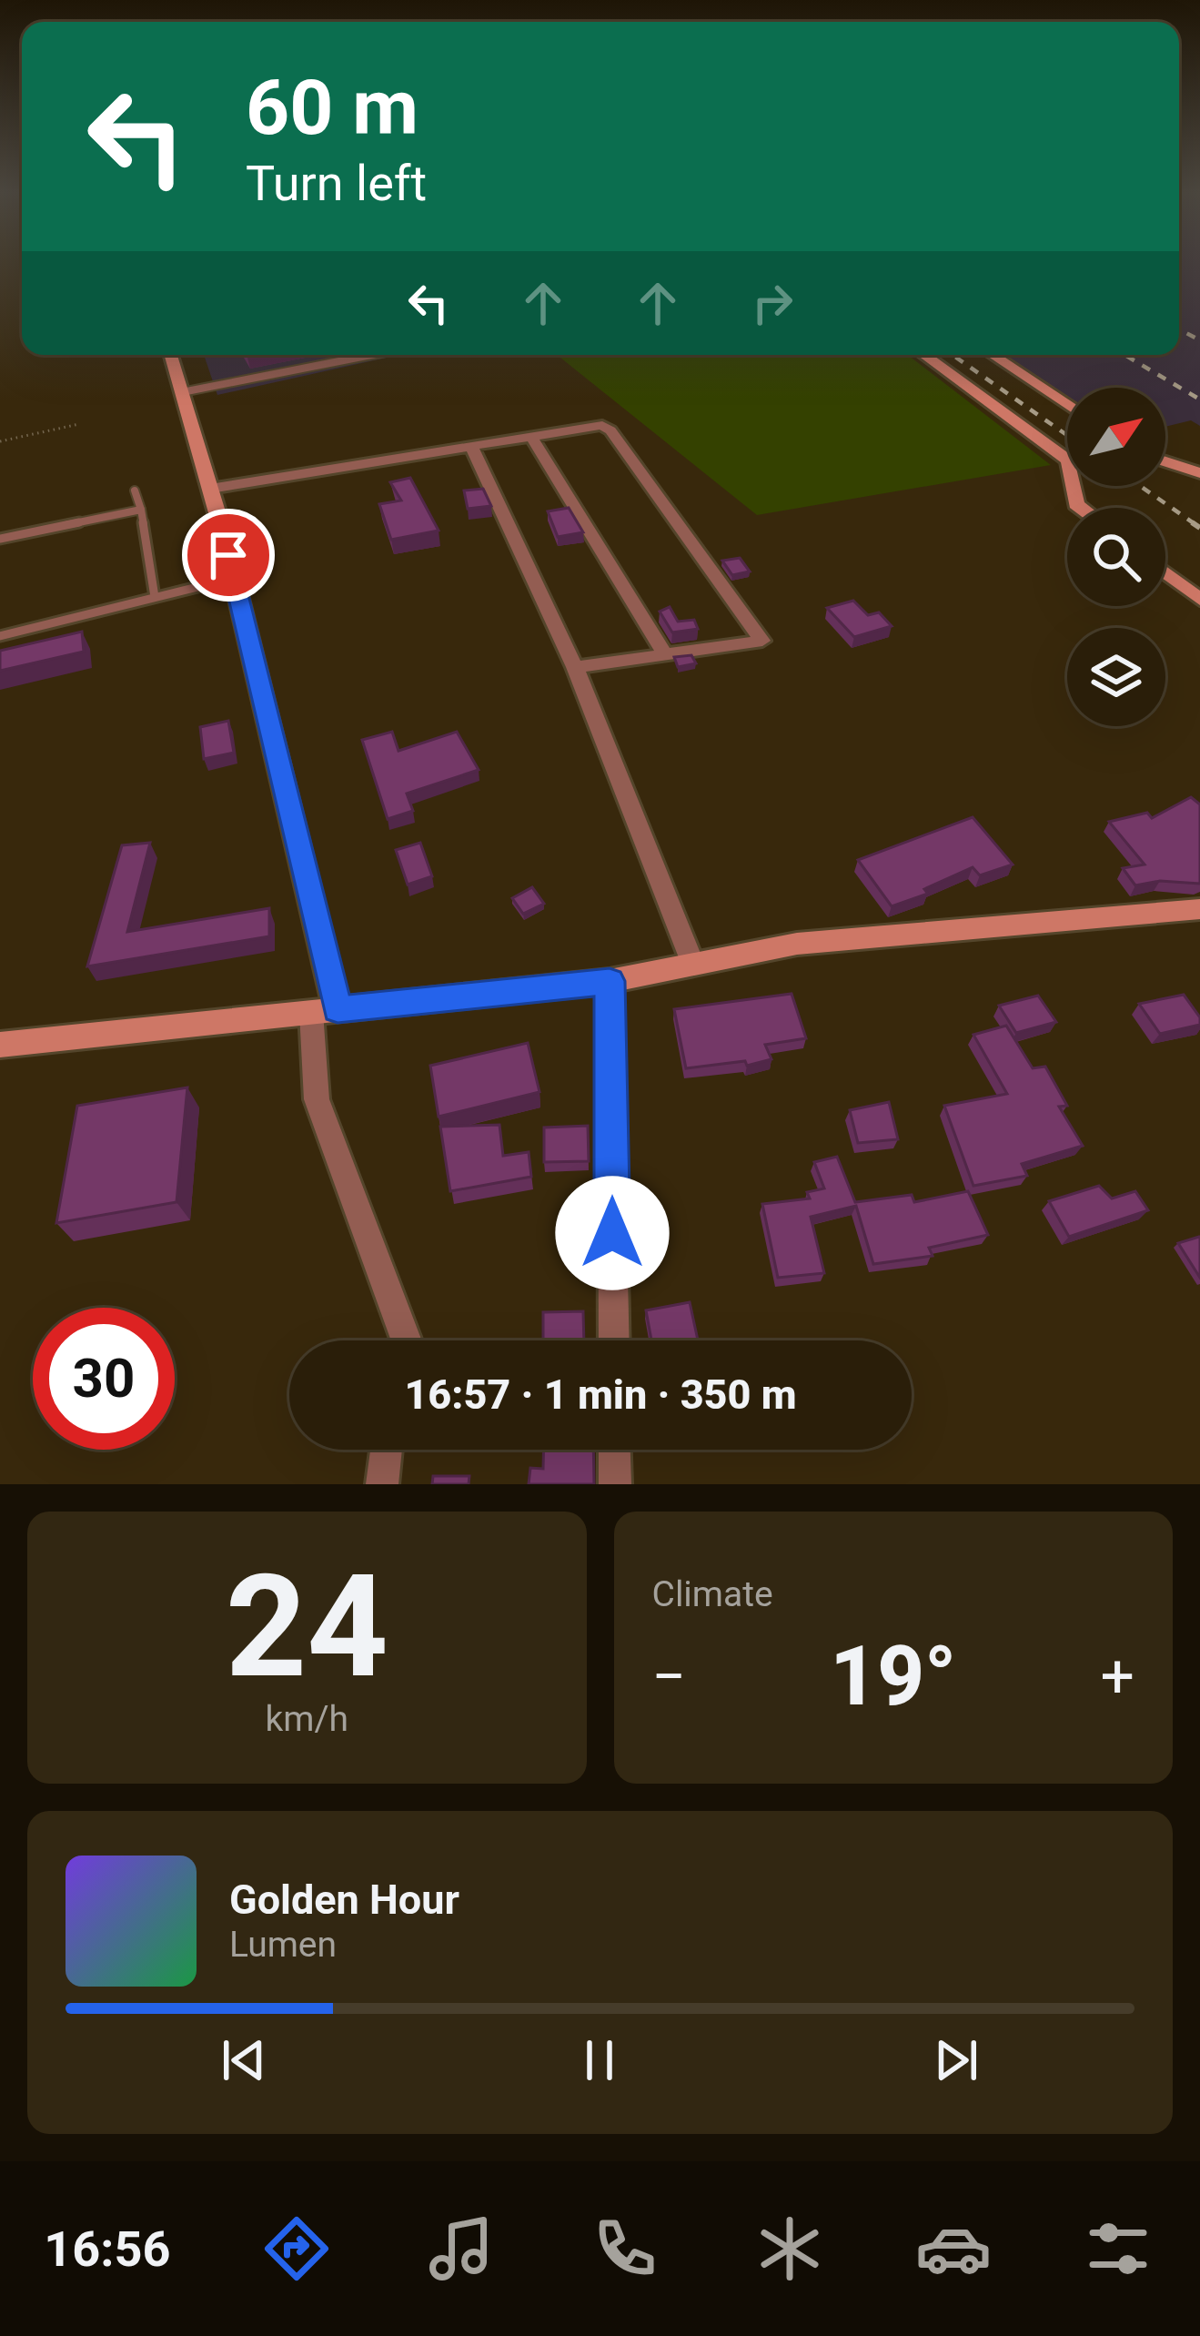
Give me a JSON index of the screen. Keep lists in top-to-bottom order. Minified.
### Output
{"north":"top right","page":{"turn":["60 m","Turn left"],"limit":"30","trip":"16:57 · 1 min · 350 m","tile":[["24","km/h"],"Climate"],"heat":["−","19°","+"],"song":["Golden Hour","Lumen"],"tabs":"16:56"}}
